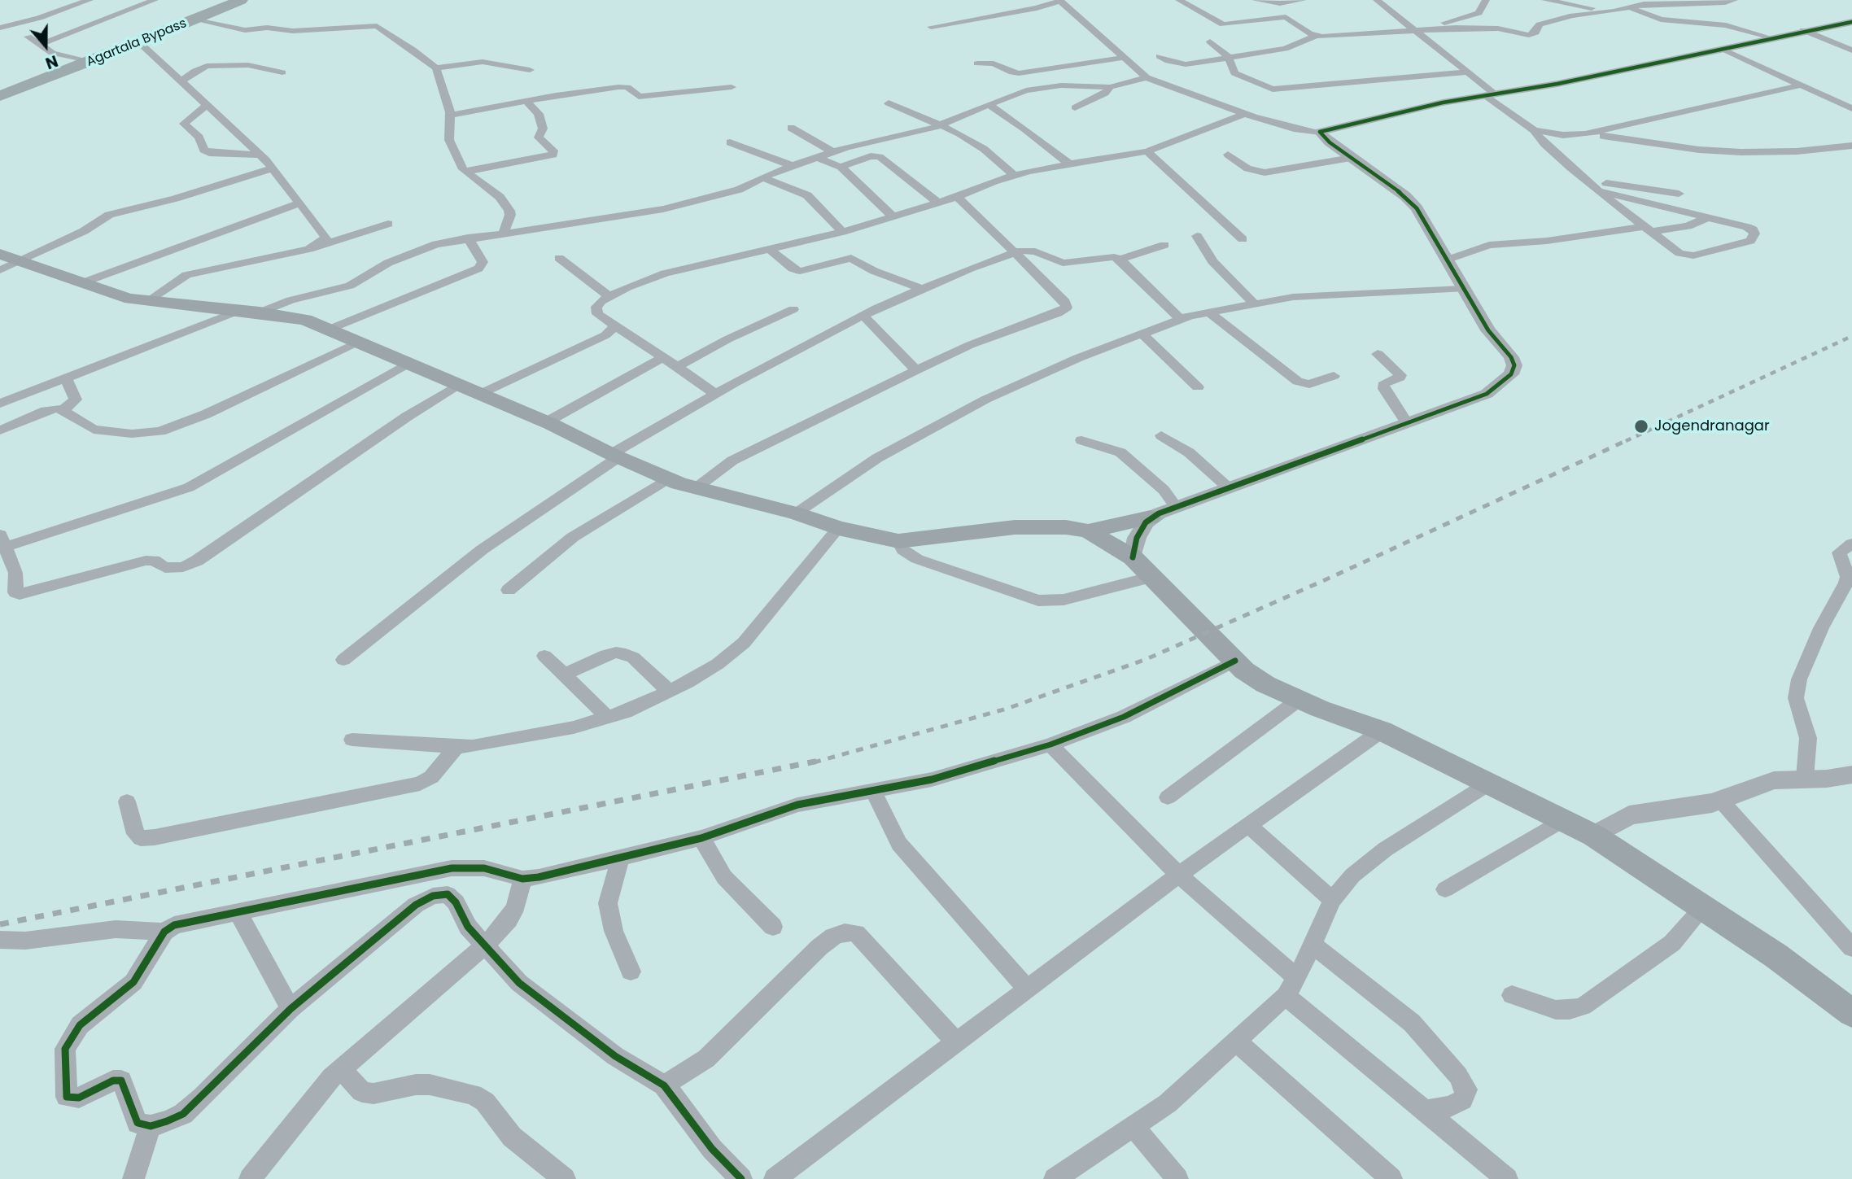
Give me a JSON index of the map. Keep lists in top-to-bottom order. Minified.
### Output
{"streets":{"highway":["Agartala Bypass"]},"places":["Jogendranagar"],"north":"bottom"}
